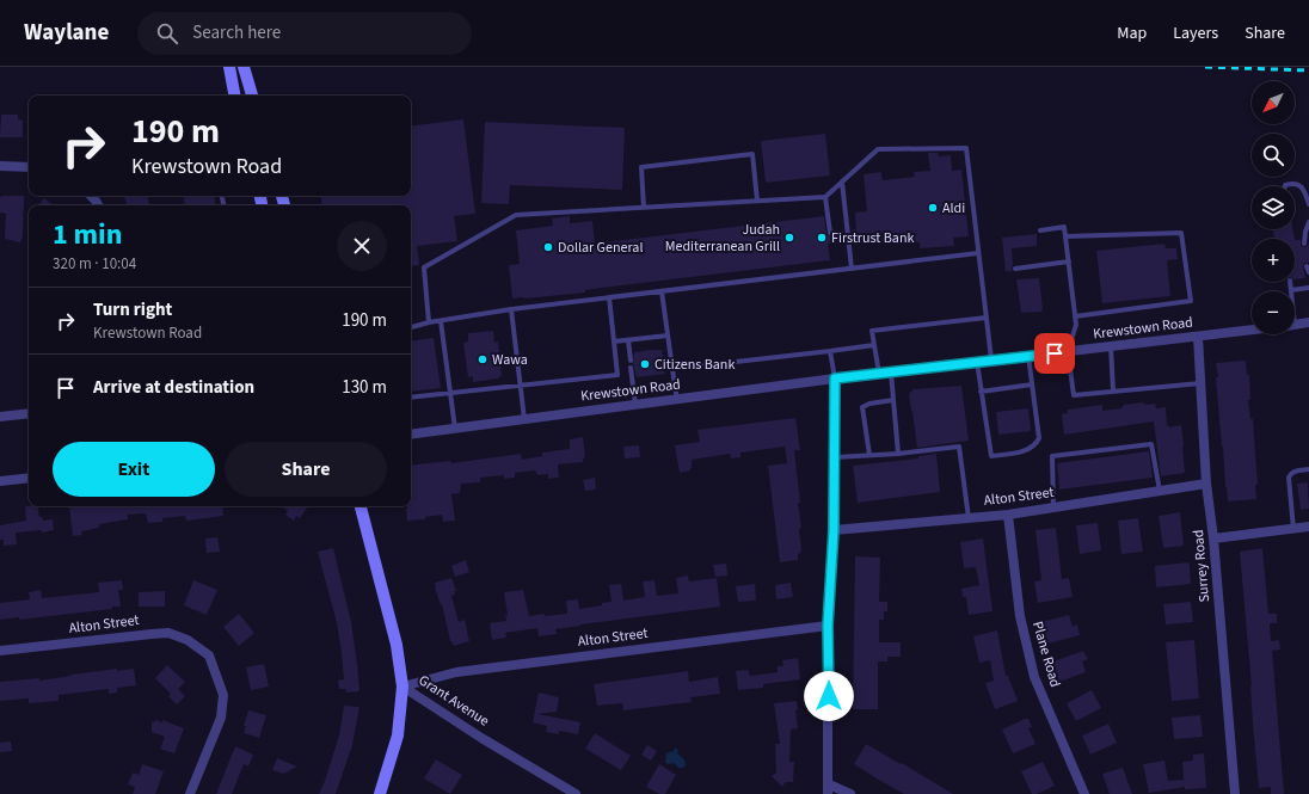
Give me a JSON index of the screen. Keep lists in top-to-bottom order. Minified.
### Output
{"streets":{"main road":["Grant Avenue"],"street":["Krewstown Road","Alton Street","Surrey Road","Plane Road"]},"crossings":[["Krewstown Road","Surrey Road"],["Alton Street","Surrey Road"],["Alton Street","Plane Road"],["Alton Street","Grant Avenue"]],"places":["Aldi","Judah Mediterranean Grill","Firstrust Bank","Dollar General","Wawa","Citizens Bank"],"north":"bottom left","page":{"header":"Waylane","search":"Search here","nav":["Map","Layers","Share"],"map_buttons":["+","−"],"turn":["190 m","Krewstown Road"],"heading":["1 min","320 m · 10:04"],"list":[{"name":"Turn right","note":"Krewstown Road","value":"190 m"},{"name":"Arrive at destination","value":"130 m"}],"buttons":["Exit","Share"]}}
